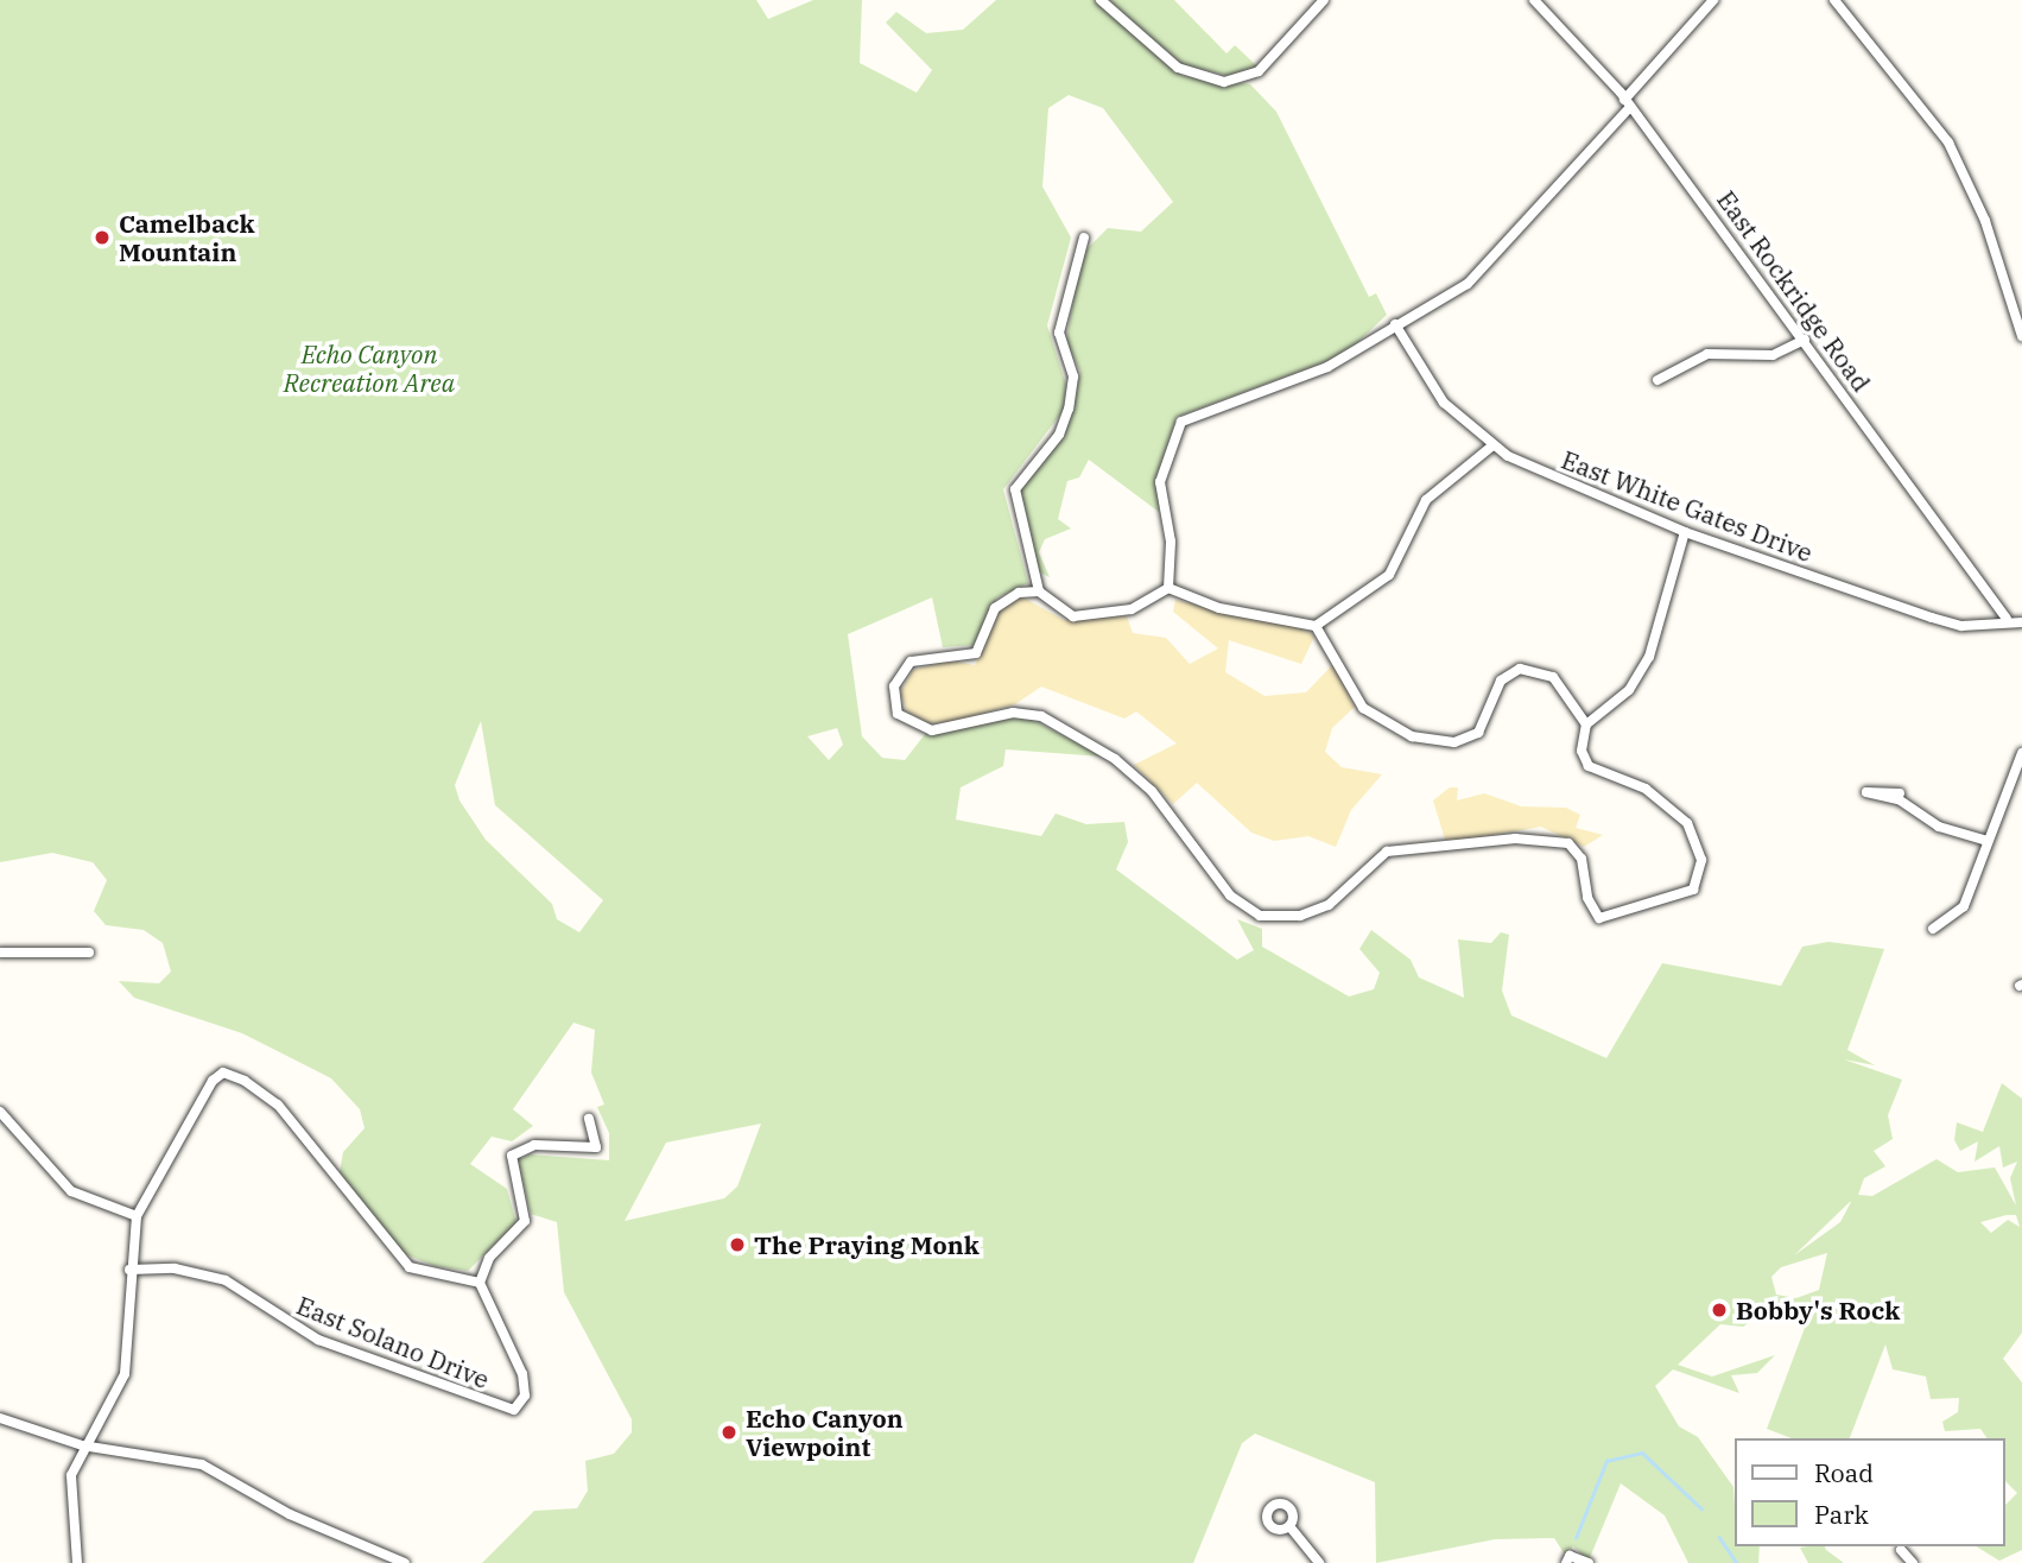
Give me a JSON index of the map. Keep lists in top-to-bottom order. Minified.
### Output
{"streets":{"street":["East Rockridge Road","East White Gates Drive","East Solano Drive"]},"crossings":[["East Rockridge Road","East White Gates Drive"]],"parks":["Echo Canyon Recreation Area"],"places":["Camelback Mountain","The Praying Monk","Bobby's Rock","Echo Canyon Viewpoint"],"legend":["Road","Park"]}
